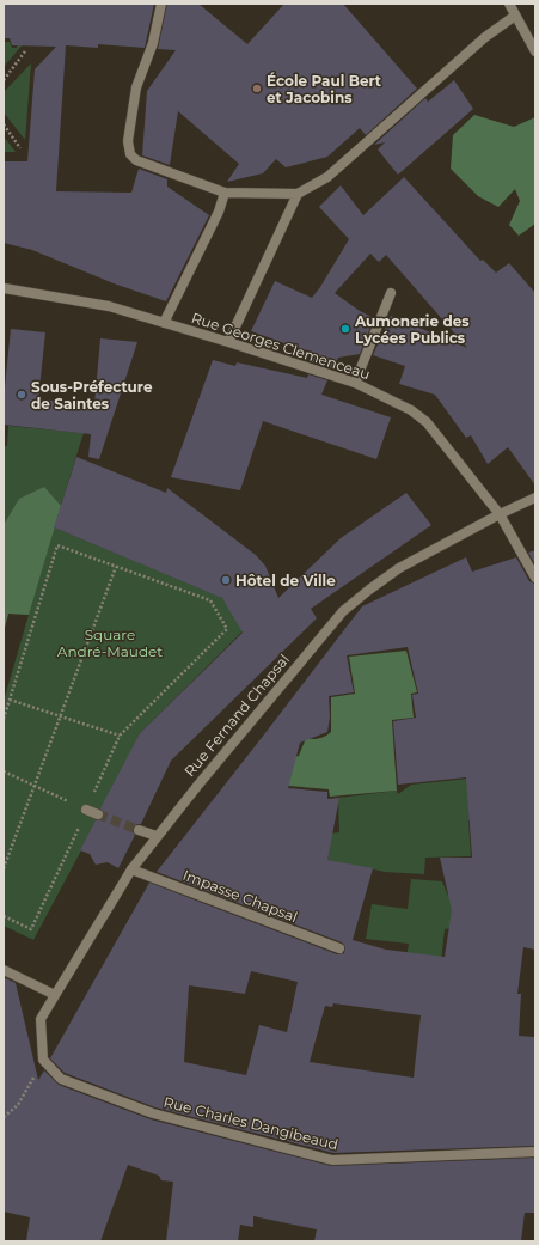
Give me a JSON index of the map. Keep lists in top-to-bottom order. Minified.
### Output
{"streets":{"street":["Rue Georges Clemenceau","Rue Fernand Chapsal","Impasse Chapsal","Rue Charles Dangibeaud"]},"crossings":[["Rue Georges Clemenceau","Rue Fernand Chapsal"],["Rue Fernand Chapsal","Impasse Chapsal"]],"parks":["Square André-Maudet"],"places":["École Paul Bert et Jacobins","Aumonerie des Lycées Publics","Sous-Préfecture de Saintes","Hôtel de Ville"]}
